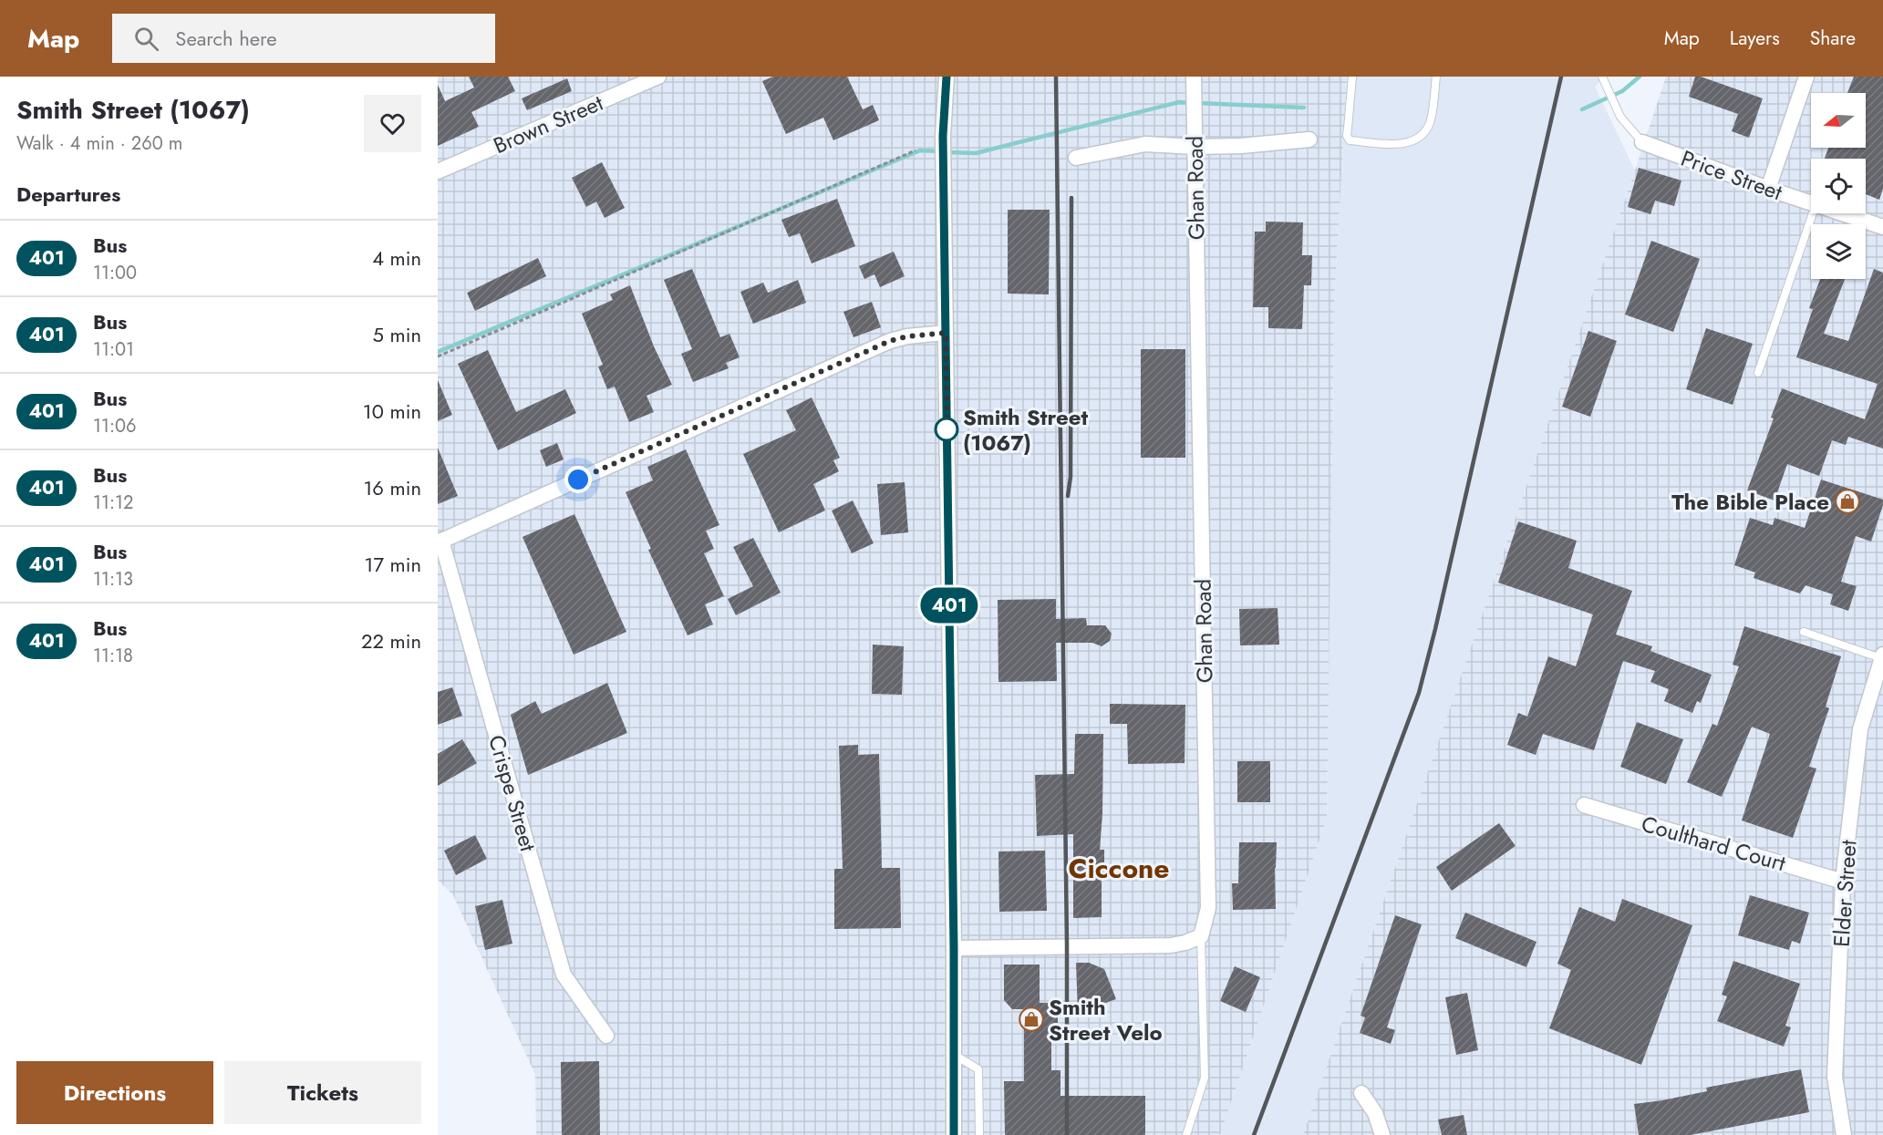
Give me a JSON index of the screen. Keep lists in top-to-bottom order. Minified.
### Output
{"streets":{"street":["Brown Street","Price Street","Ghan Road","Crispe Street","Coulthard Court","Elder Street"]},"crossings":[["Coulthard Court","Elder Street"]],"districts":["Ciccone"],"places":{"other":["Smith Street (1067)"],"shop":["The Bible Place","Smith Street Velo"]},"lines":["bus line 401"],"north":"left","page":{"header":"Map","search":"Search here","nav":["Map","Layers","Share"],"heading":[["Smith Street (1067)","Walk · 4 min · 260 m"],"Departures"],"on_map":"401","list":[{"mark":"401","name":"Bus","note":"11:00","value":"4 min"},{"mark":"401","name":"Bus","note":"11:01","value":"5 min"},{"mark":"401","name":"Bus","note":"11:06","value":"10 min"},{"mark":"401","name":"Bus","note":"11:12","value":"16 min"},{"mark":"401","name":"Bus","note":"11:13","value":"17 min"},{"mark":"401","name":"Bus","note":"11:18","value":"22 min"}],"buttons":["Directions","Tickets"]}}
